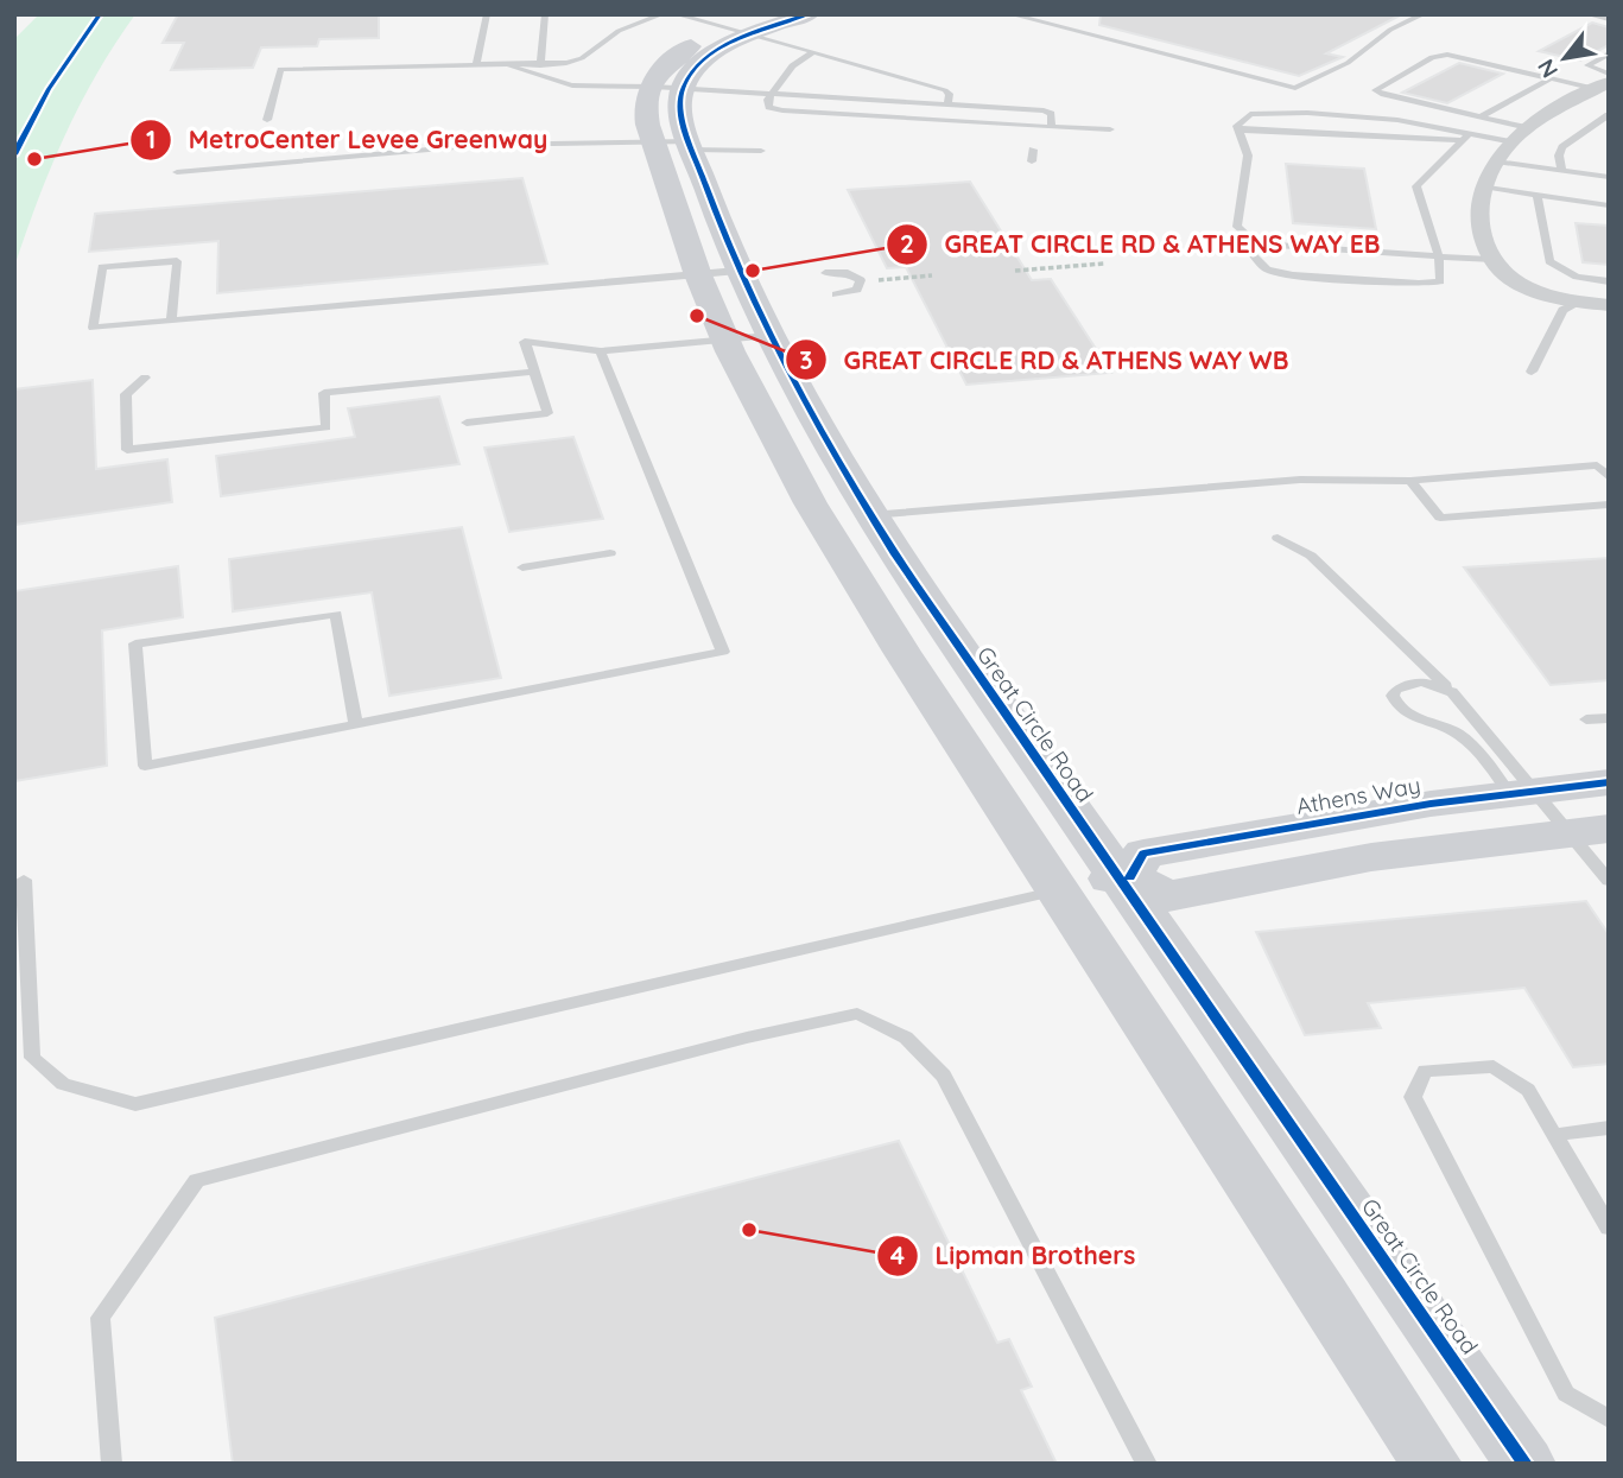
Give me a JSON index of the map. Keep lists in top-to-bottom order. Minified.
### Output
{"streets":{"street":["Great Circle Road","Athens Way"]},"crossings":[["Great Circle Road","Athens Way"]],"places":["MetroCenter Levee Greenway","GREAT CIRCLE RD & ATHENS WAY EB","GREAT CIRCLE RD & ATHENS WAY WB","Lipman Brothers"],"north":"bottom left"}
